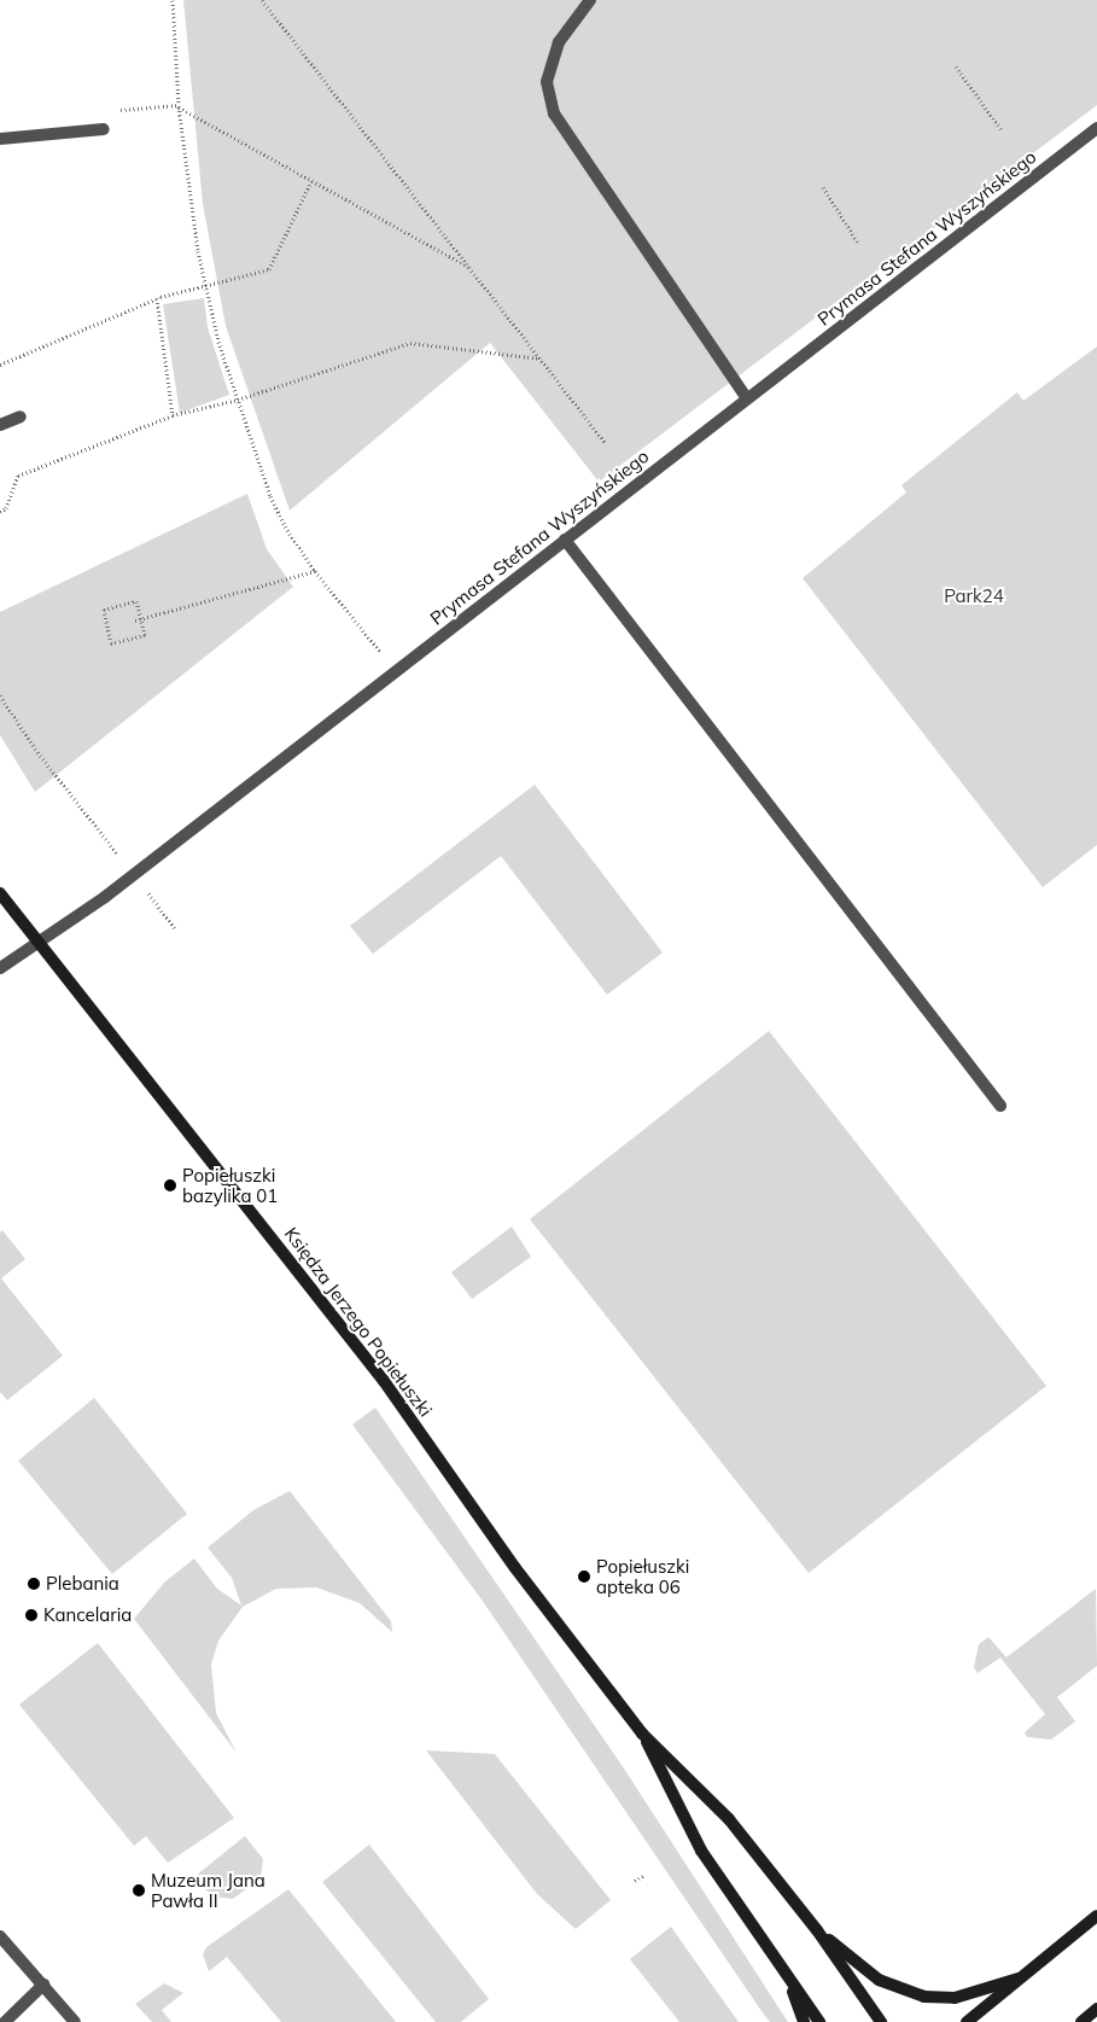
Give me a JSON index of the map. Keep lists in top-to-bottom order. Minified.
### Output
{"streets":{"street":["Prymasa Stefana Wyszyńskiego","Księdza Jerzego Popiełuszki"]},"crossings":[["Prymasa Stefana Wyszyńskiego","Księdza Jerzego Popiełuszki"]],"parks":["Park24"],"places":["Popiełuszki bazylika 01","Popiełuszki apteka 06","Plebania","Kancelaria","Muzeum Jana Pawła II"]}
